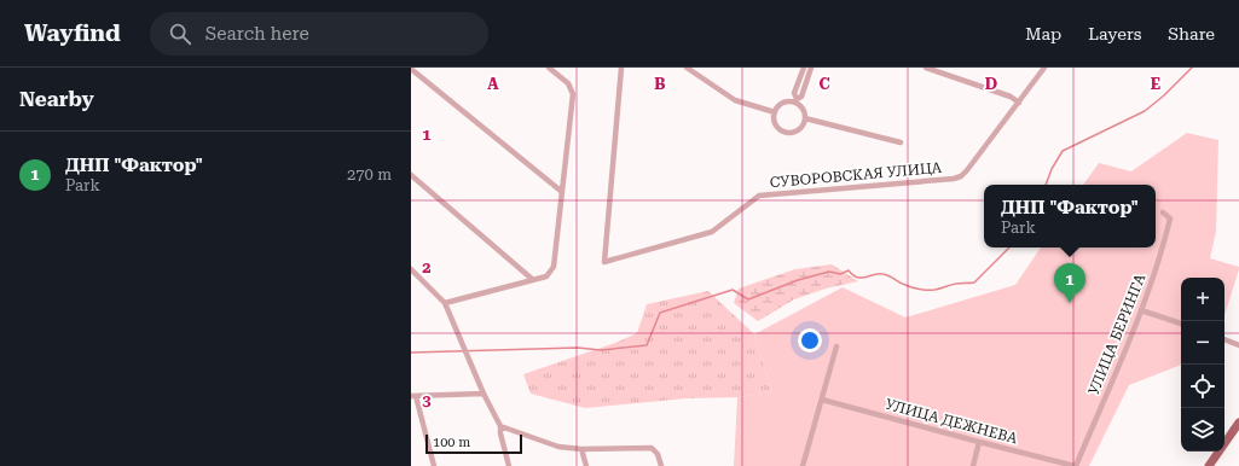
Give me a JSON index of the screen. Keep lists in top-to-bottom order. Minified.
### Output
{"streets":{"street":["СУВОРОВСКАЯ УЛИЦА","УЛИЦА БЕРИНГА","УЛИЦА ДЕЖНЕВА"]},"crossings":[["УЛИЦА БЕРИНГА","УЛИЦА ДЕЖНЕВА"]],"scale_bar":"100 m","page":{"header":"Wayfind","search":"Search here","nav":["Map","Layers","Share"],"heading":"Nearby","list":[{"mark":"1","name":"ДНП \"Фактор\"","note":"Park","value":"270 m"}],"popup":["ДНП \"Фактор\"","Park"],"pins":"1","map_buttons":["+","−"],"scale":"100 m"},"grid":{"columns":["A","B","C","D","E"],"rows":["1","2","3"]}}
